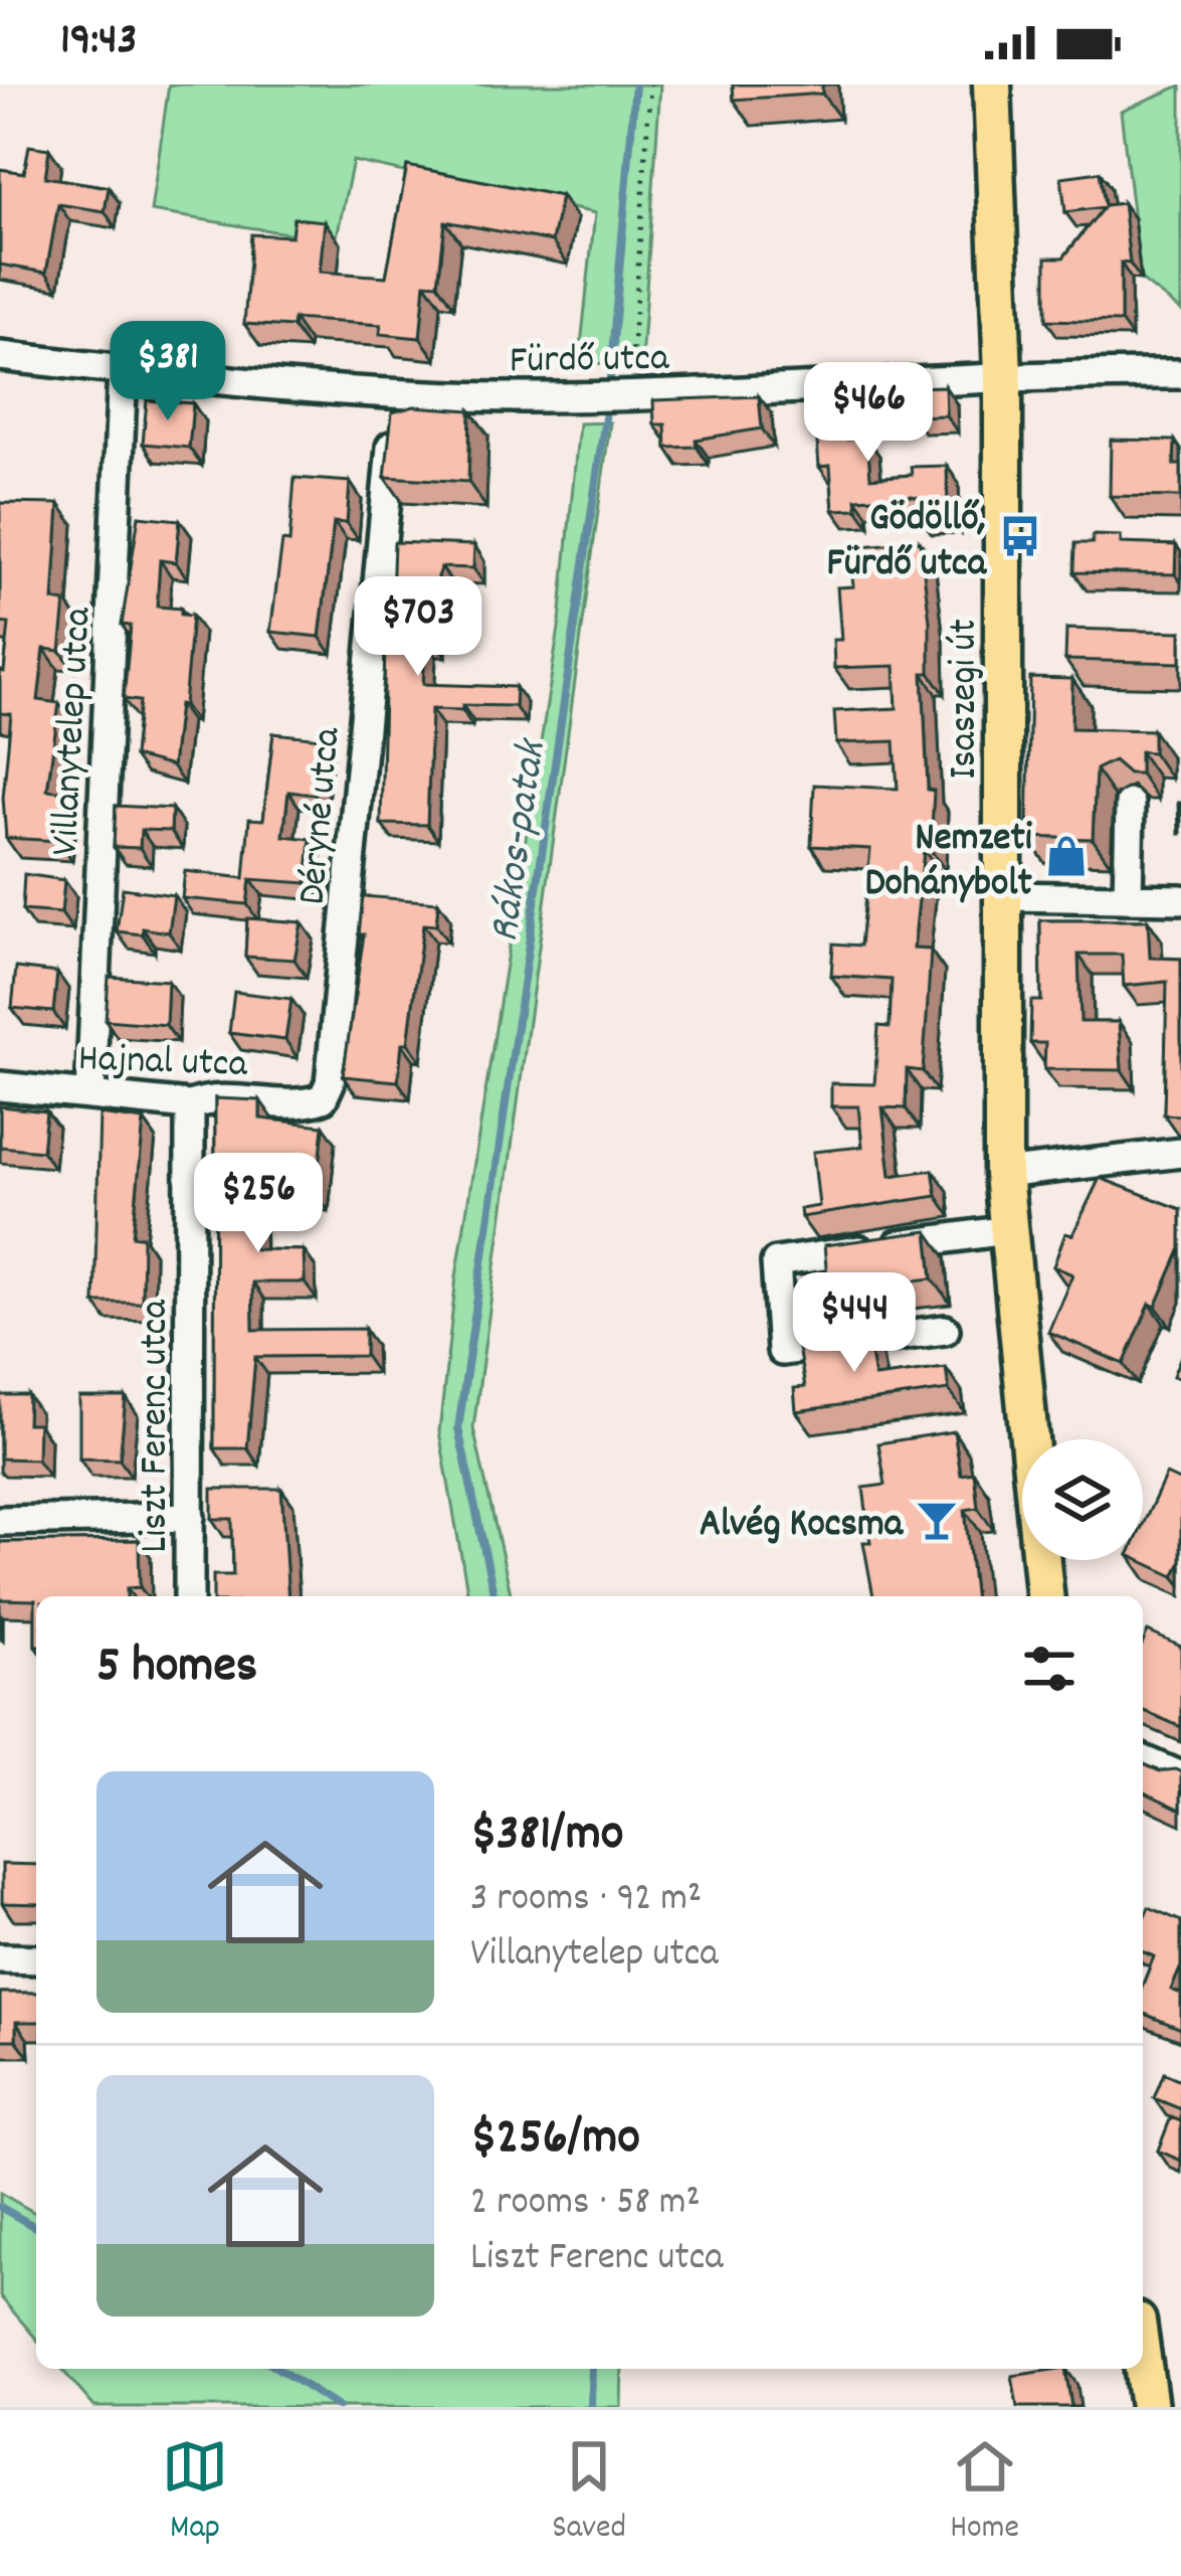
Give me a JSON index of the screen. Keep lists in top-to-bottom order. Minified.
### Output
{"streets":{"main road":["Isaszegi út"],"street":["Fürdő utca","Villanytelep utca","Déryné utca","Hajnal utca","Liszt Ferenc utca"]},"crossings":[["Fürdő utca","Isaszegi út"],["Fürdő utca","Villanytelep utca"],["Fürdő utca","Déryné utca"],["Villanytelep utca","Hajnal utca"],["Déryné utca","Hajnal utca"],["Hajnal utca","Liszt Ferenc utca"]],"water":["Rákos-patak"],"places":{"bus stop":["Gödöllő, Fürdő utca"],"shop":["Nemzeti Dohánybolt"],"bar":["Alvég Kocsma"]},"page":{"status":"19:43","price":["$381","$466","$703","$256","$444"],"heading":"5 homes","list":[{"name":"$381/mo","note":"3 rooms · 92 m² · Villanytelep utca"},{"name":"$256/mo","note":"2 rooms · 58 m² · Liszt Ferenc utca"}],"tabs":["Map","Saved","Home"]}}
